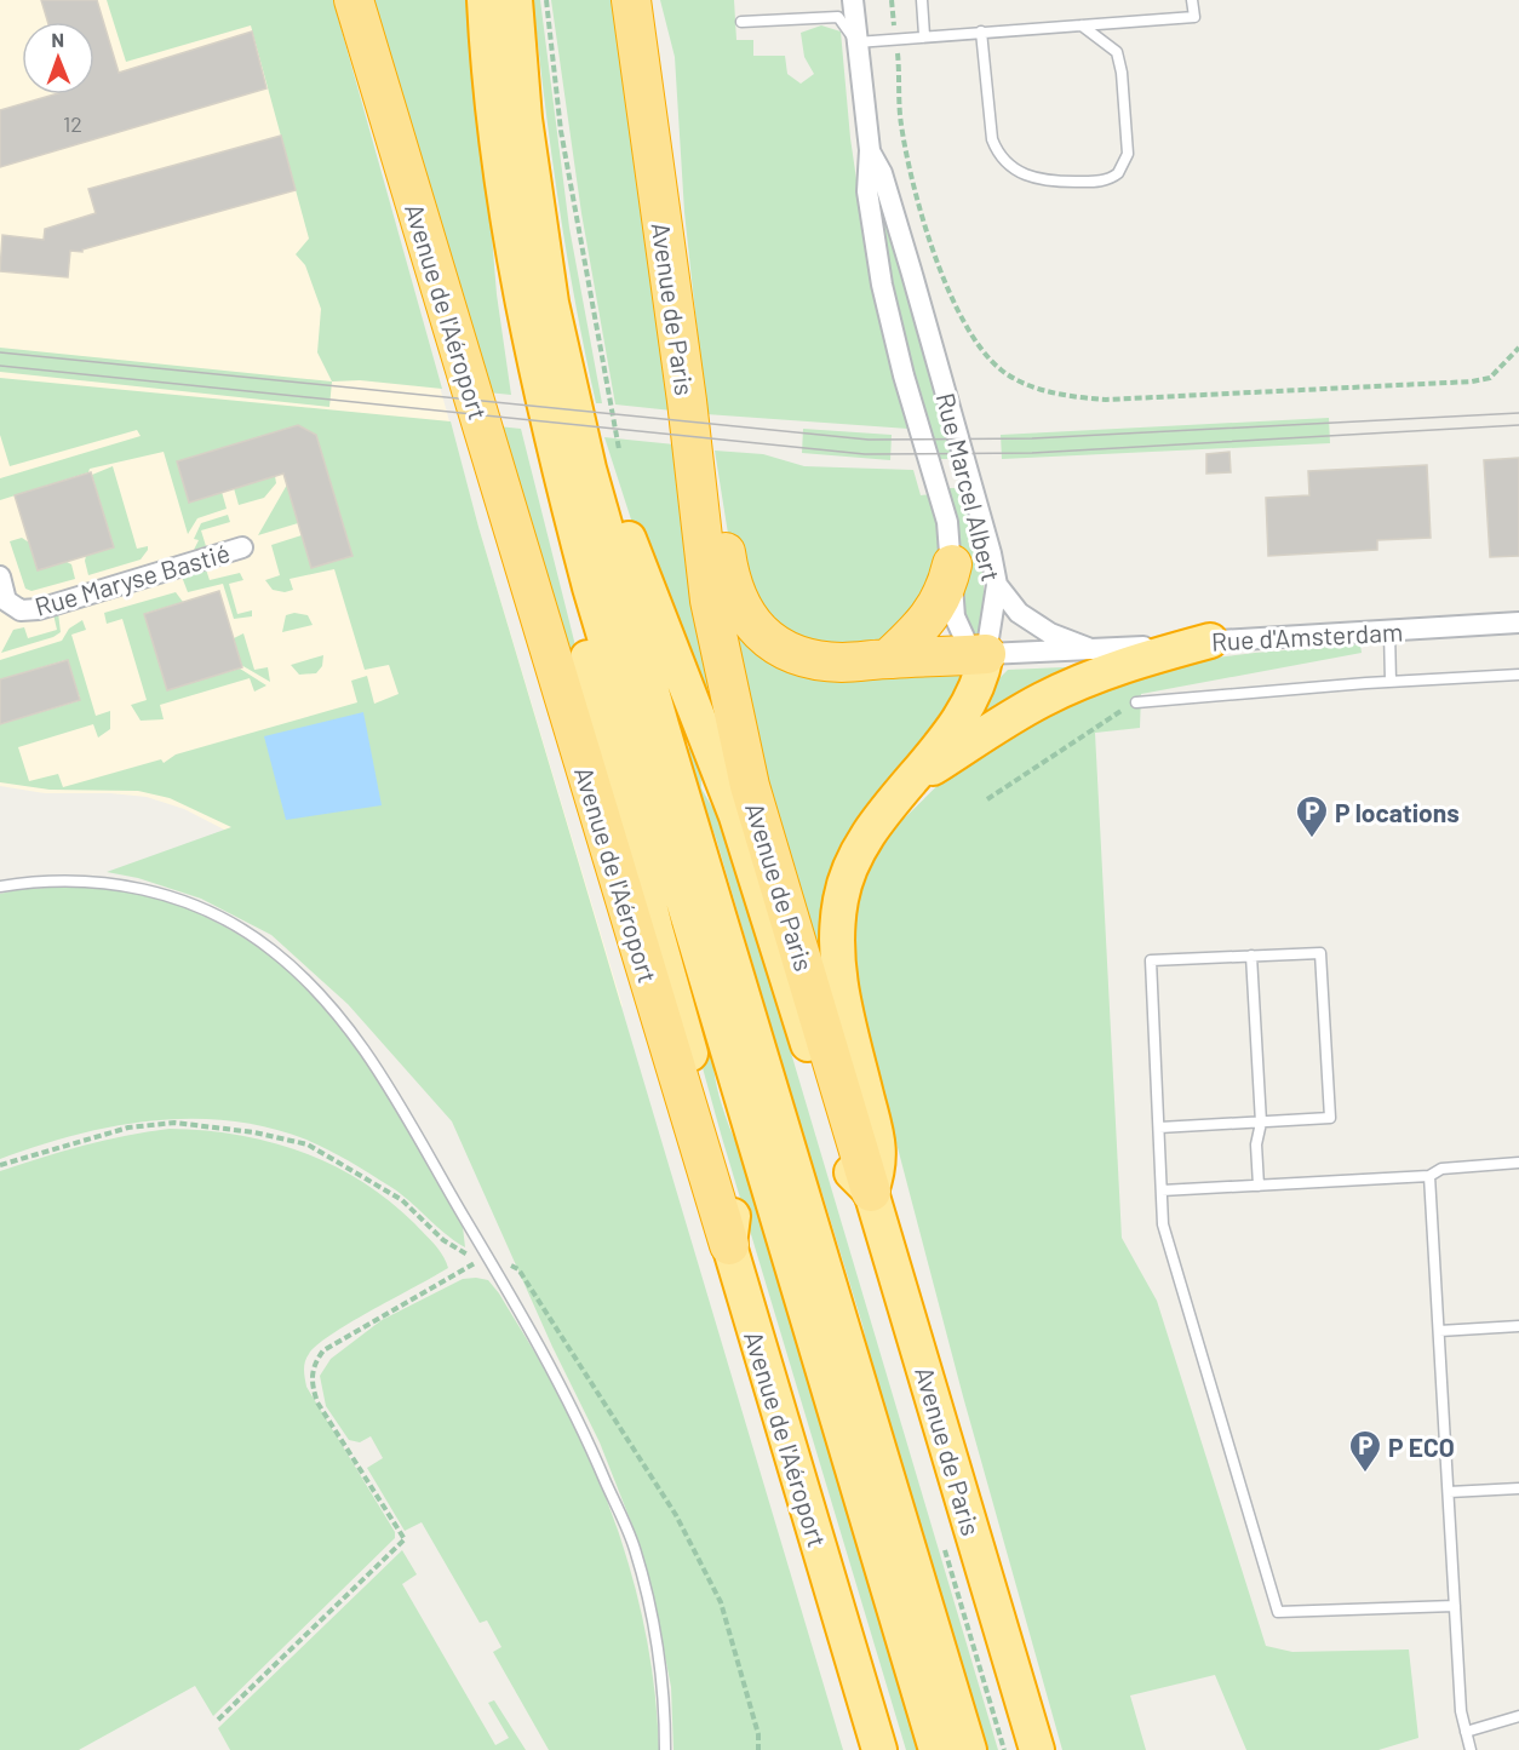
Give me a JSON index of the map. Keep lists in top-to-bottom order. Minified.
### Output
{"streets":{"highway":["Avenue de Paris","Avenue de l'Aéroport"],"street":["Rue Marcel Albert","Rue Maryse Bastié","Rue d'Amsterdam"]},"crossings":[["Rue Marcel Albert","Rue d'Amsterdam"]],"places":{"parking":["P locations","P ECO"]},"house_numbers":["12"],"north":"top"}
